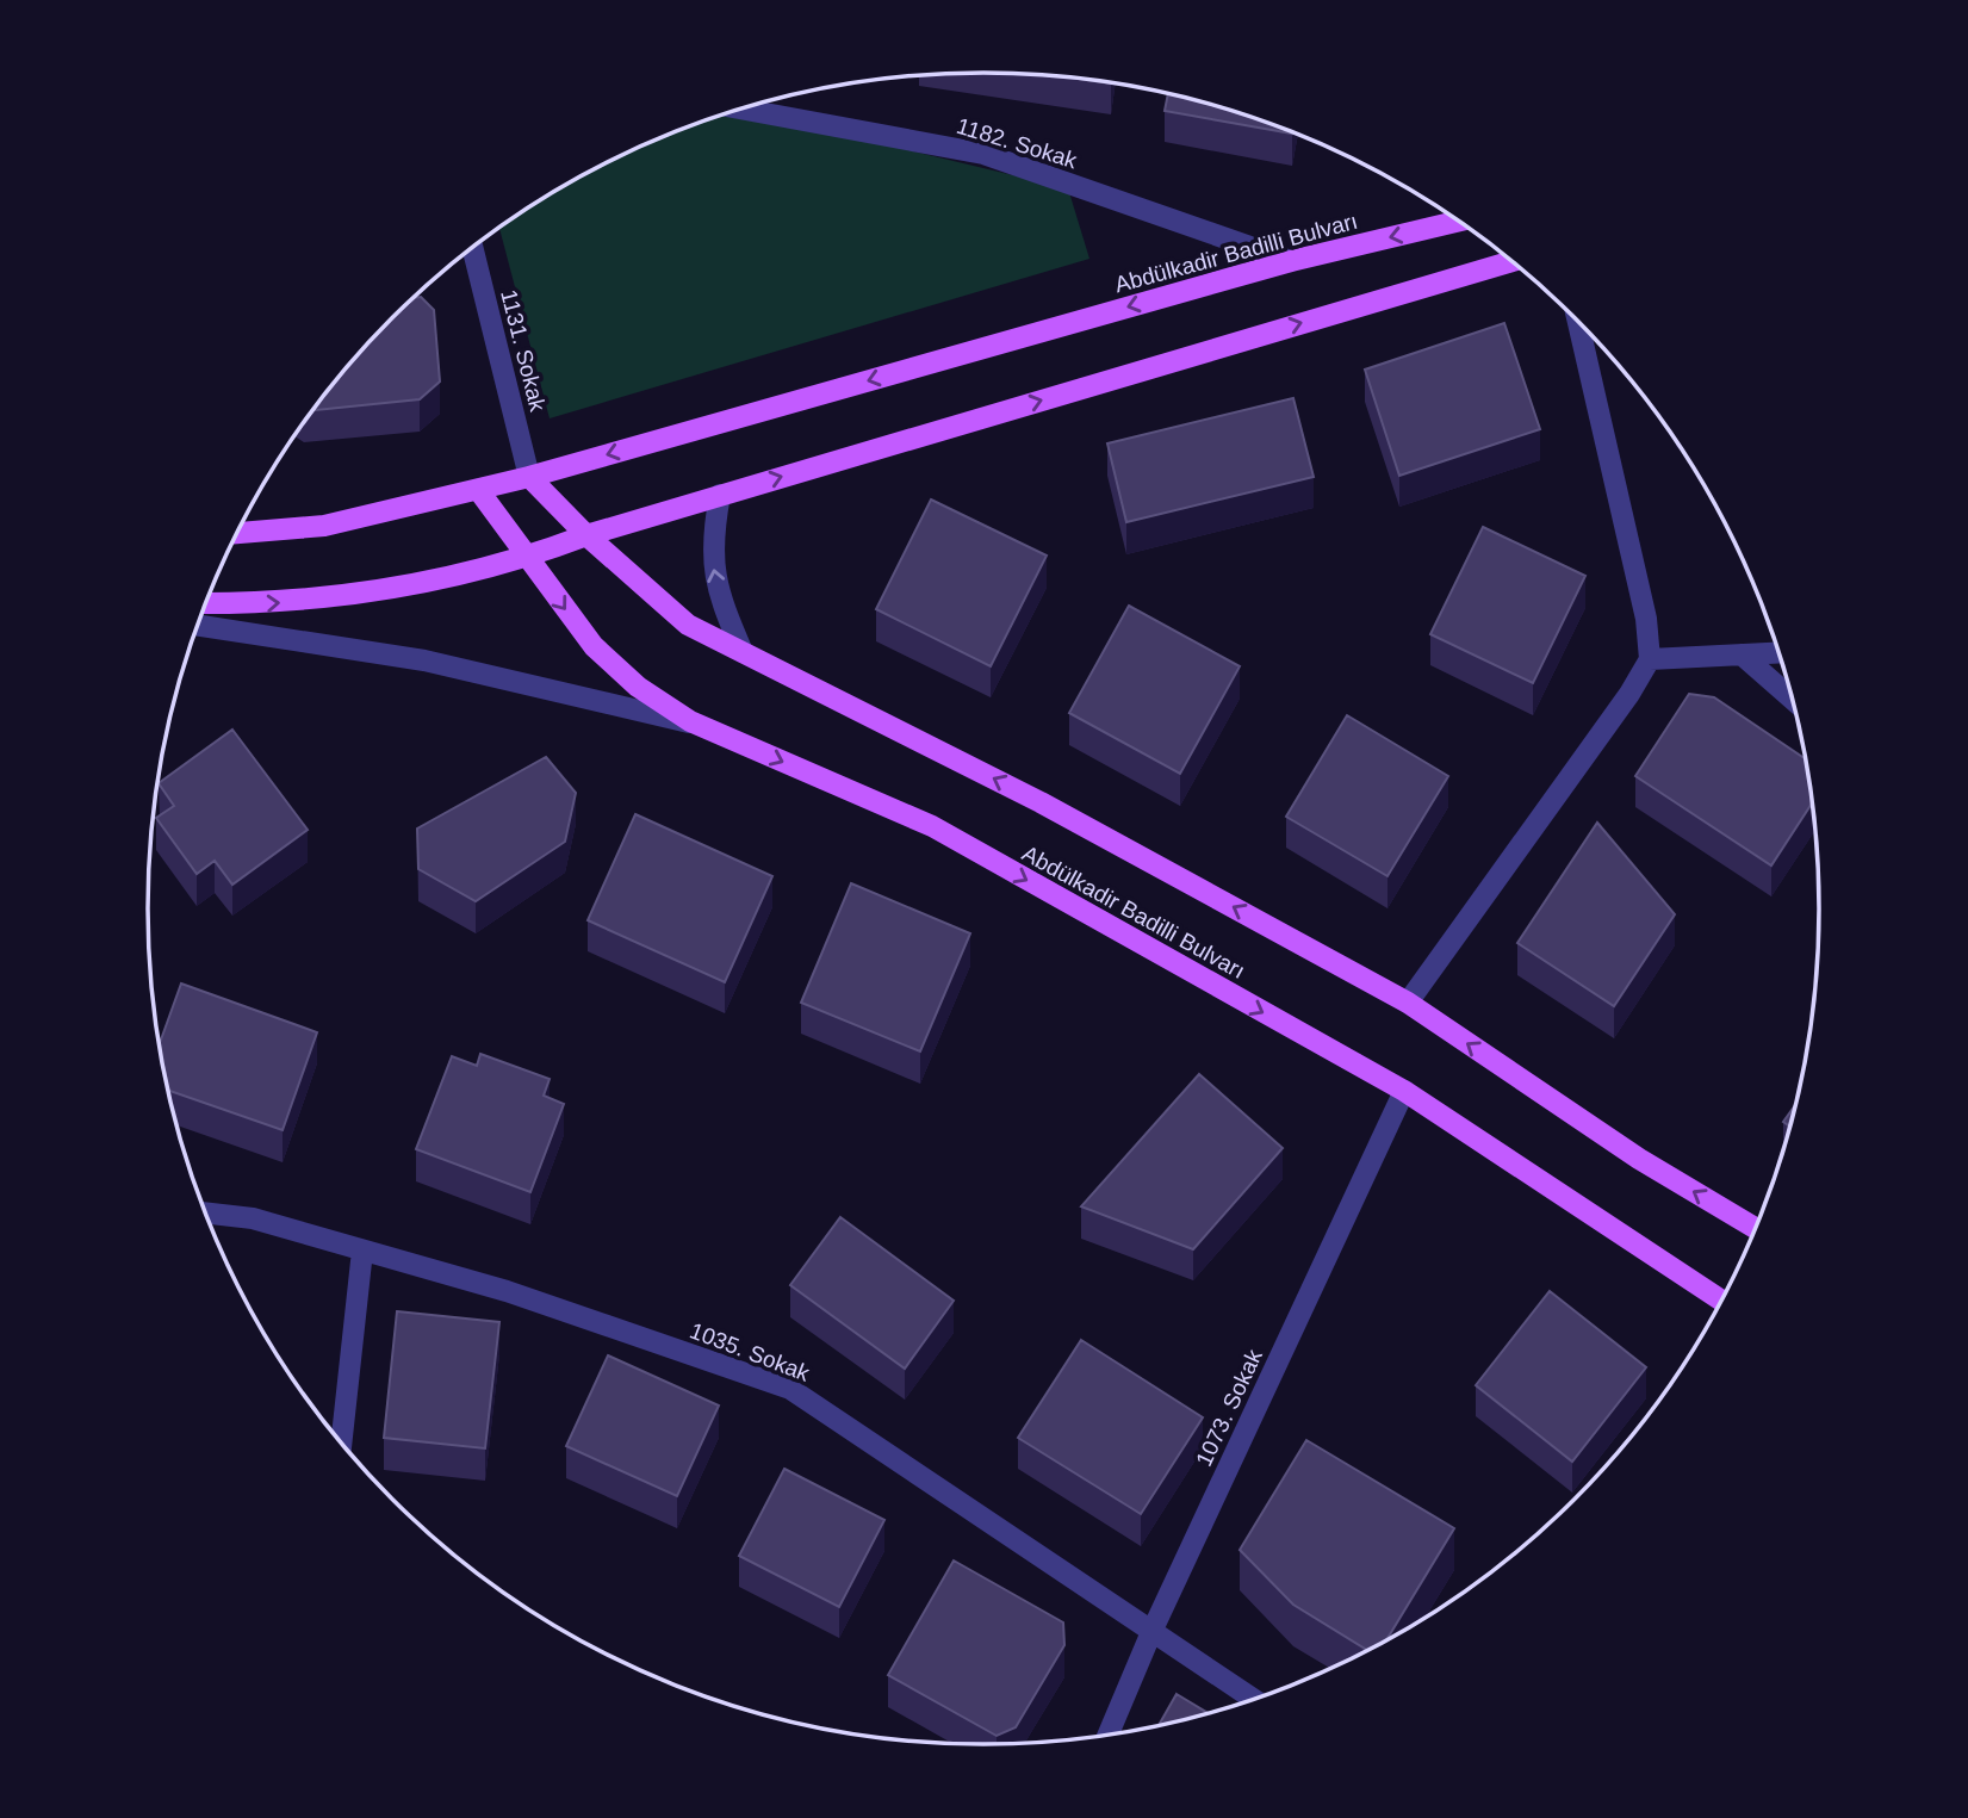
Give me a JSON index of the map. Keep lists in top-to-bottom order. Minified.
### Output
{"streets":{"main road":["Abdülkadir Badilli Bulvarı"],"street":["1182. Sokak","1131. Sokak","1035. Sokak","1073. Sokak"]},"crossings":[["1182. Sokak","Abdülkadir Badilli Bulvarı"],["Abdülkadir Badilli Bulvarı","1131. Sokak"],["Abdülkadir Badilli Bulvarı","1073. Sokak"],["1035. Sokak","1073. Sokak"]]}
